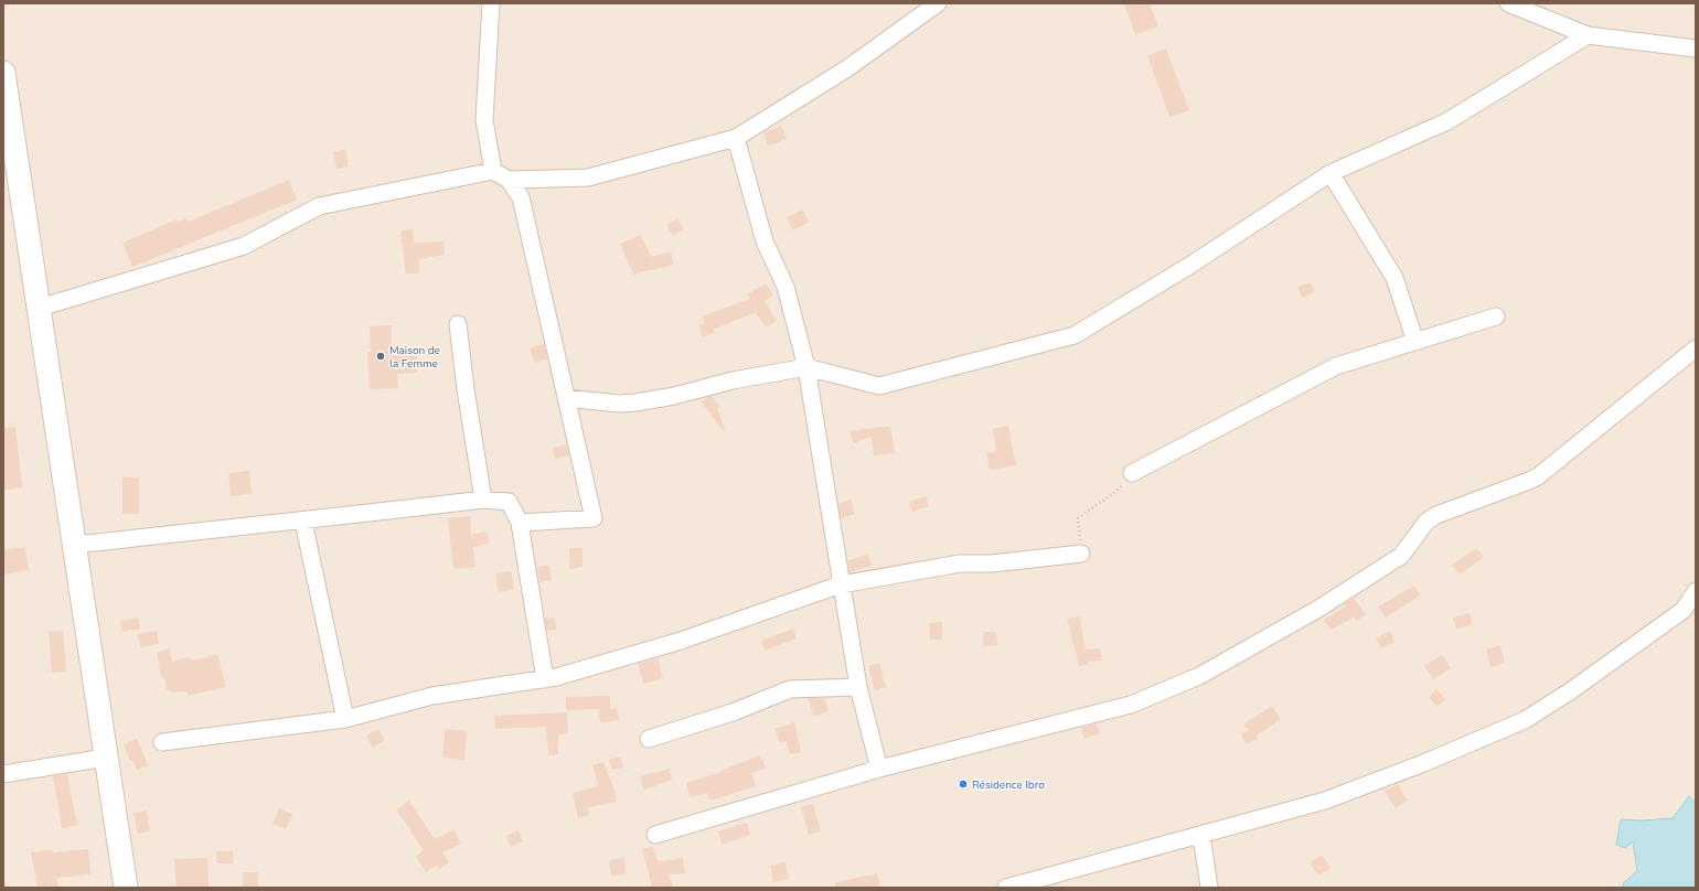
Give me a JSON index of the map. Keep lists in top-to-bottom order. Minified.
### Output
{"places":["Maison de la Femme","Résidence Ibro"]}
